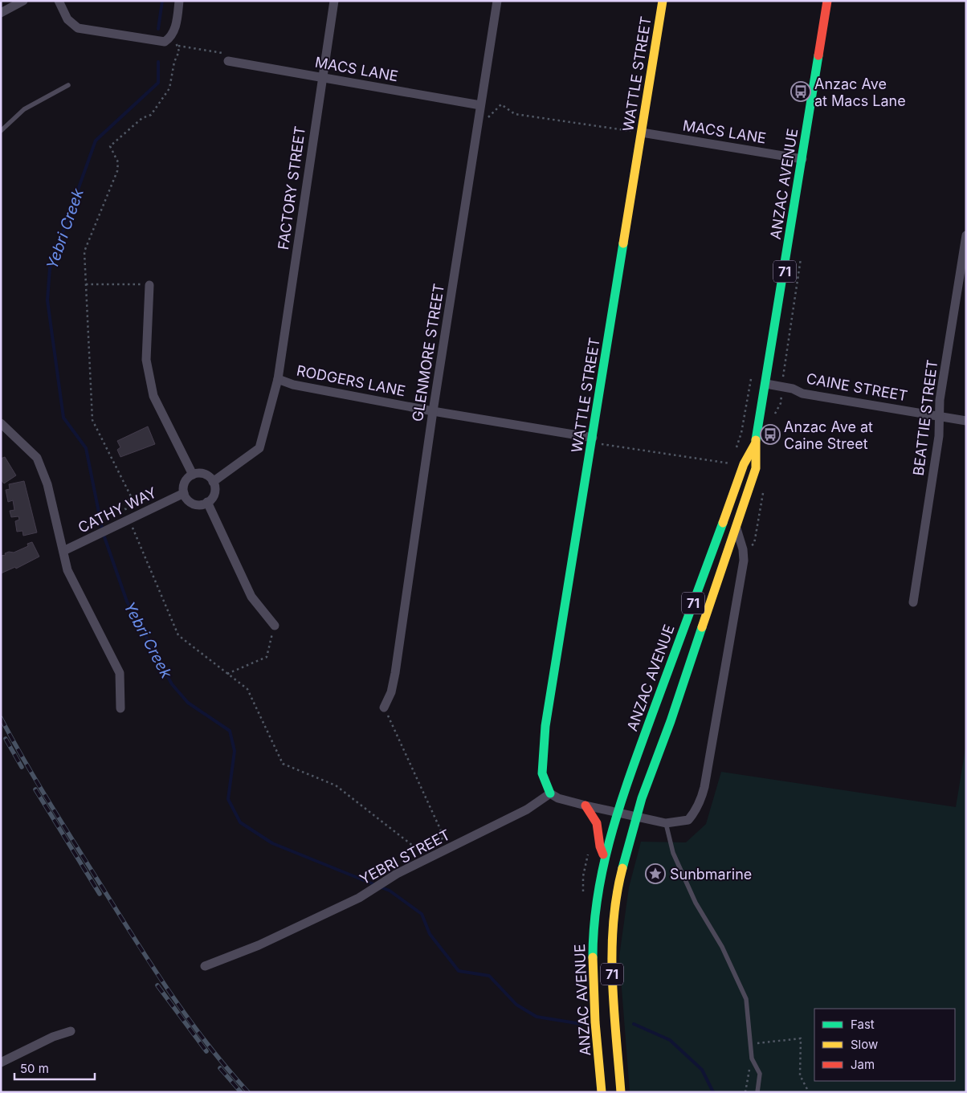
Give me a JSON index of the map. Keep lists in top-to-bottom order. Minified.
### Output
{"streets":{"main road":["WATTLE STREET","ANZAC AVENUE","71"],"street":["MACS LANE","FACTORY STREET","GLENMORE STREET","RODGERS LANE","CAINE STREET","BEATTIE STREET","CATHY WAY","YEBRI STREET"]},"crossings":[["MACS LANE","WATTLE STREET"],["MACS LANE","ANZAC AVENUE"],["MACS LANE","FACTORY STREET"],["MACS LANE","GLENMORE STREET"],["WATTLE STREET","RODGERS LANE"],["WATTLE STREET","YEBRI STREET"],["ANZAC AVENUE","CAINE STREET"],["FACTORY STREET","RODGERS LANE"],["GLENMORE STREET","RODGERS LANE"],["RODGERS LANE","CATHY WAY"],["CAINE STREET","BEATTIE STREET"]],"water":["Yebri Creek"],"places":{"bus stop":["Anzac Ave at Macs Lane","Anzac Ave at Caine Street"],"place":["Sunbmarine"]},"legend":["Fast","Slow","Jam"],"scale_bar":"50 m"}
